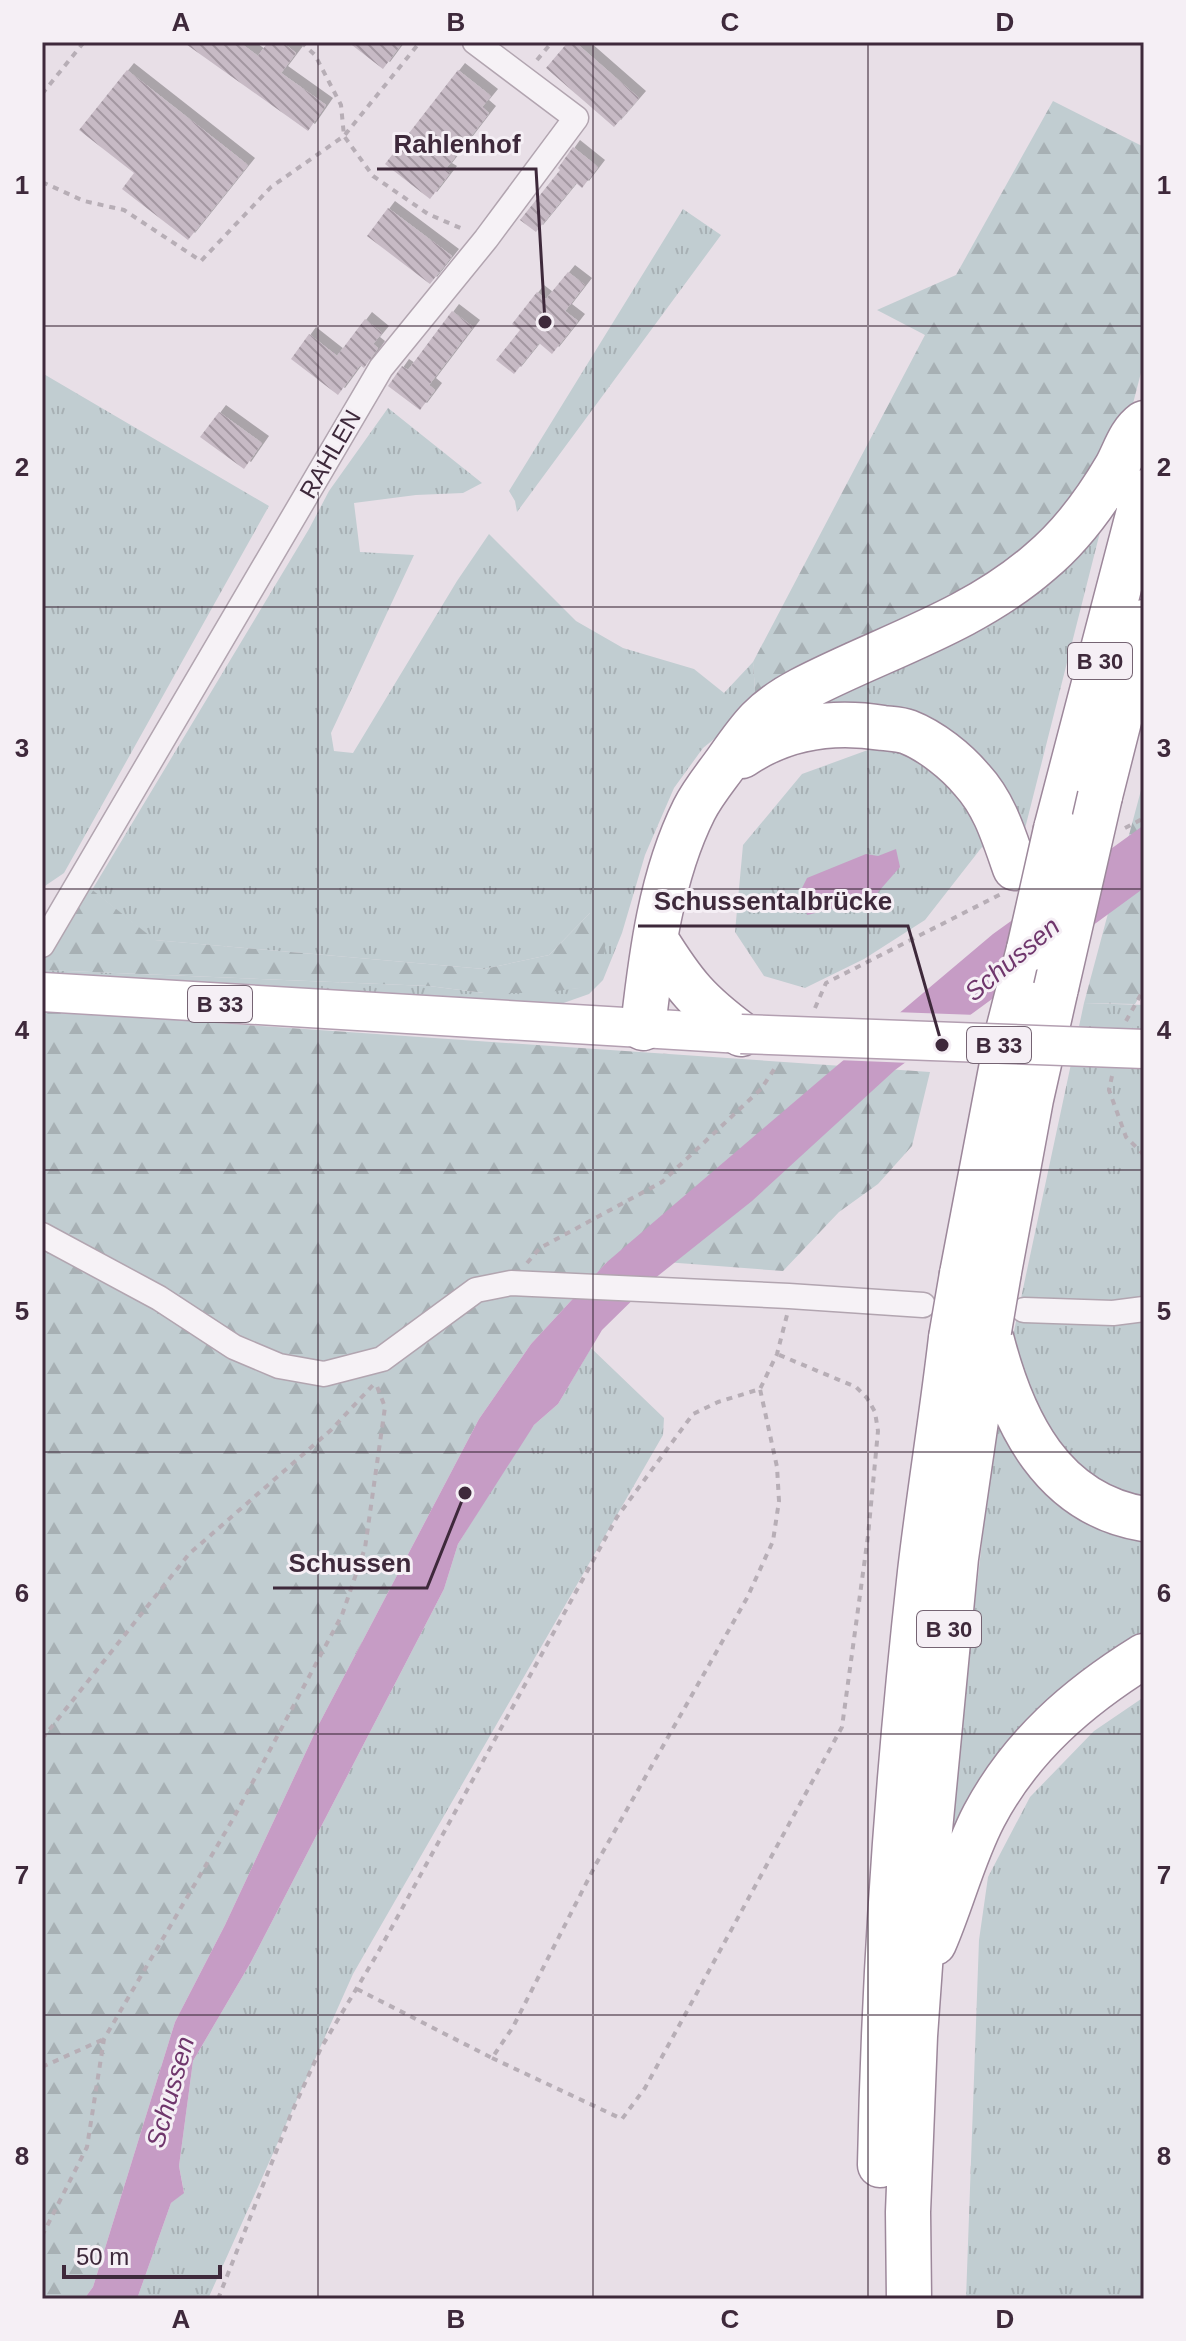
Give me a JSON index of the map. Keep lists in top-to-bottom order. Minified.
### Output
{"streets":{"highway":["B 30"],"main road":["B 33"],"street":["RAHLEN"]},"water":["Schussen"],"places":["Rahlenhof","Schussentalbrücke","Schussen"],"scale_bar":"50 m","grid":{"columns":["A","B","C","D"],"rows":["1","2","3","4","5","6","7","8"]}}
